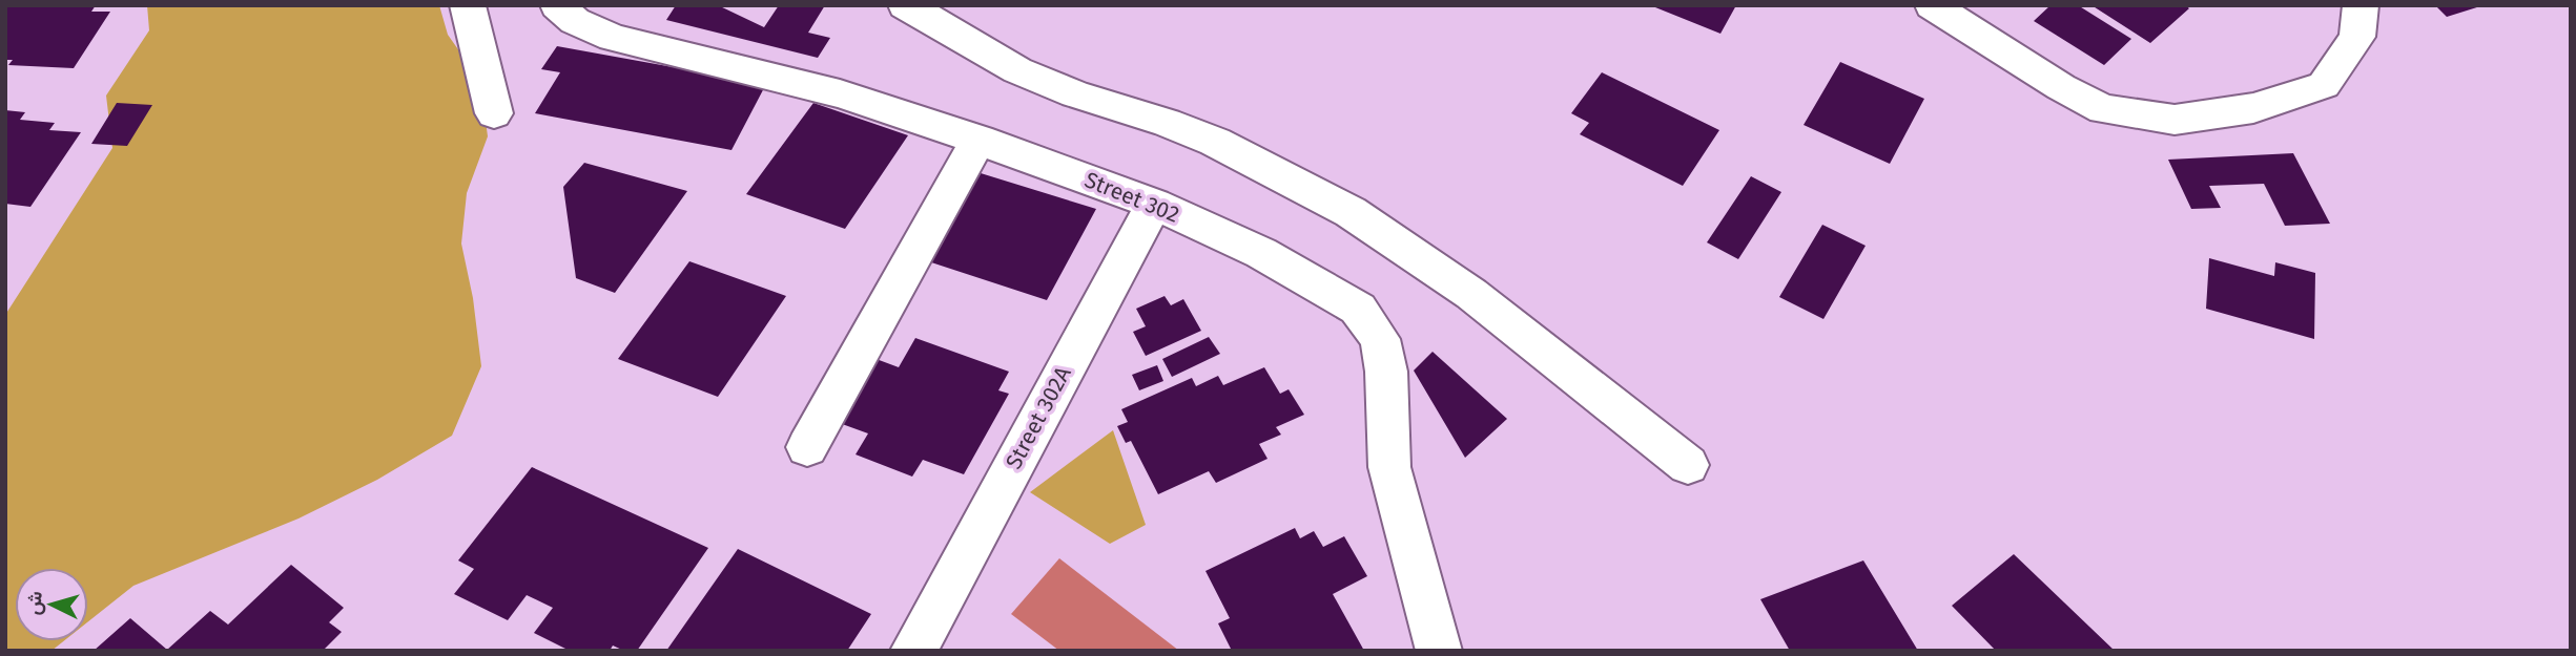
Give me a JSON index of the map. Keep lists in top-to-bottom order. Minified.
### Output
{"streets":{"street":["Street 302","Street 302A"]},"crossings":[["Street 302","Street 302A"]],"north":"left"}
